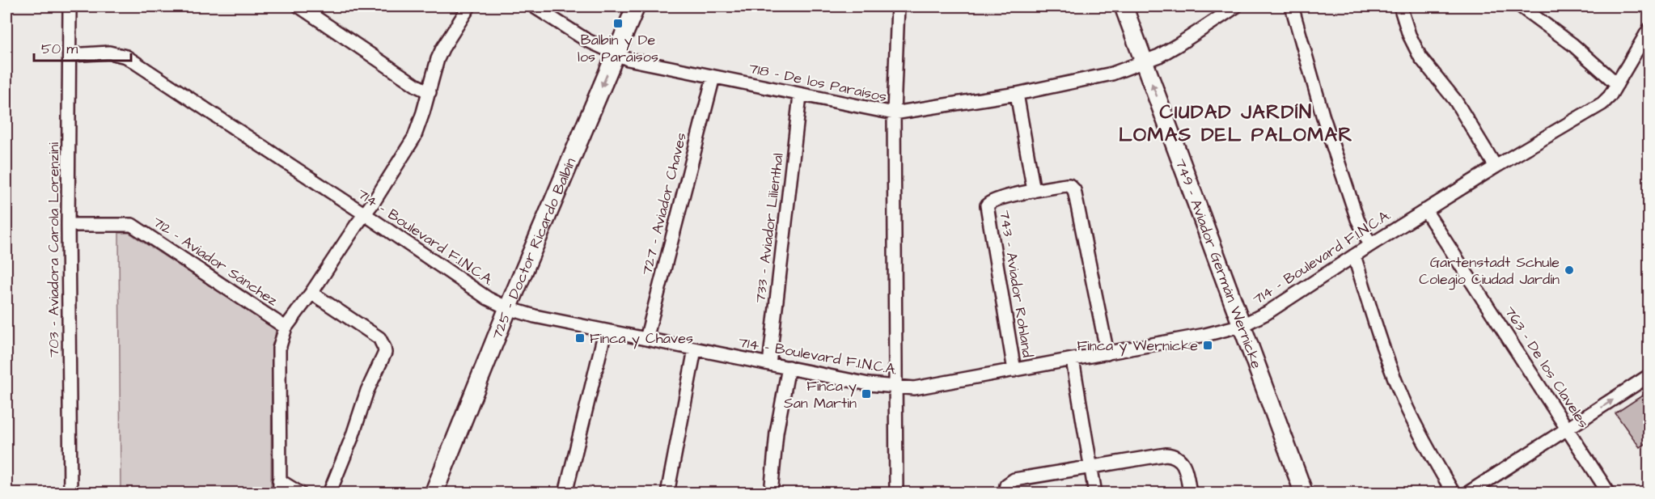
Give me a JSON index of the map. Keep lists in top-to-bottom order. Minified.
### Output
{"streets":{"street":["718 - De los Paraísos","727 - Aviador Chaves","733 - Aviador Lilienthal","714 - Boulevard F.I.N.C.A.","725 - Doctor Ricardo Balbín","703 - Aviadora Carola Lorenzini","712 - Aviador Sánchez","749 - Aviador Germán Wernicke","743 - Aviador Rohland","763 - De los Claveles"]},"crossings":[["718 - De los Paraísos","727 - Aviador Chaves"],["718 - De los Paraísos","733 - Aviador Lilienthal"],["718 - De los Paraísos","725 - Doctor Ricardo Balbín"],["718 - De los Paraísos","749 - Aviador Germán Wernicke"],["727 - Aviador Chaves","714 - Boulevard F.I.N.C.A."],["733 - Aviador Lilienthal","714 - Boulevard F.I.N.C.A."],["714 - Boulevard F.I.N.C.A.","725 - Doctor Ricardo Balbín"],["714 - Boulevard F.I.N.C.A.","703 - Aviadora Carola Lorenzini"],["714 - Boulevard F.I.N.C.A.","749 - Aviador Germán Wernicke"],["714 - Boulevard F.I.N.C.A.","743 - Aviador Rohland"],["714 - Boulevard F.I.N.C.A.","763 - De los Claveles"],["703 - Aviadora Carola Lorenzini","712 - Aviador Sánchez"]],"one_way":["725 - Doctor Ricardo Balbín"],"districts":["CIUDAD JARDÍN LOMAS DEL PALOMAR"],"places":{"transit":["Balbin y De los Paraisos","Finca y Chaves","Finca y Wernicke","Finca y San Martin"],"other":["Gartenstadt Schule Colegio Ciudad Jardín"]},"scale_bar":"50 m"}
